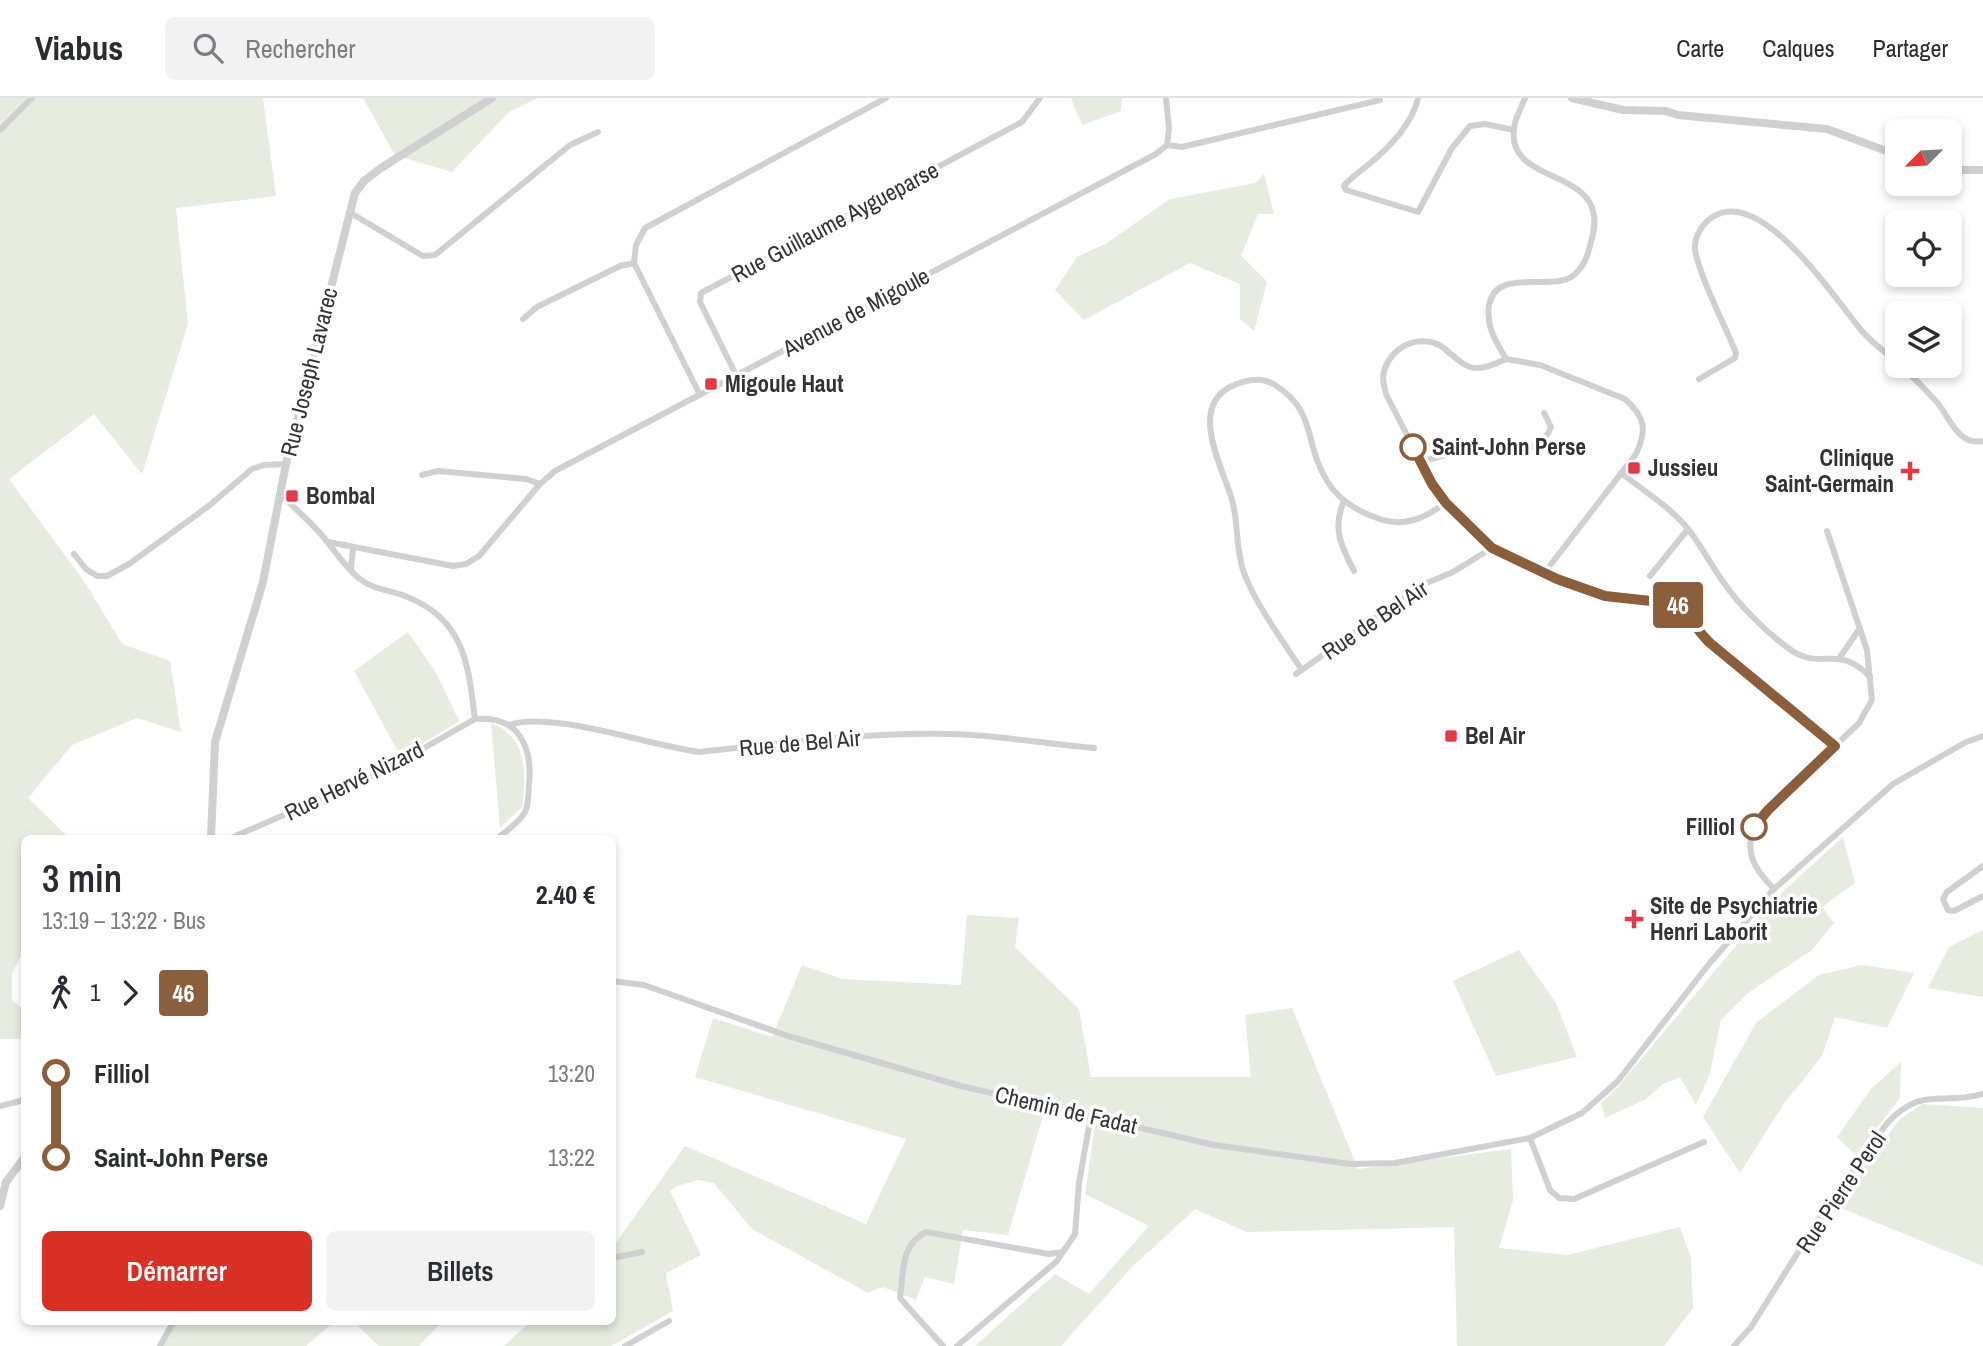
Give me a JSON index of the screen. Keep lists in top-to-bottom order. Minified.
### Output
{"streets":{"street":["Rue Guillaume Aygueparse","Avenue de Migoule","Rue Joseph Lavarec","Rue de Bel Air","Rue Hervé Nizard","Chemin de Fadat","Rue Pierre Perol"]},"crossings":[["Rue Guillaume Aygueparse","Avenue de Migoule"]],"places":{"transit":["Migoule Haut","Jussieu","Bombal","Bel Air"],"other":["Saint-John Perse","Filliol"],"health":["Clinique Saint-Germain","Site de Psychiatrie Henri Laborit"]},"lines":["bus line 46"],"north":"bottom left","page":{"header":"Viabus","search":"Rechercher","nav":["Carte","Calques","Partager"],"on_map":"46","heading":["3 min","13:19 – 13:22 · Bus","2.40 €"],"legs":["1","46"],"list":[{"name":"Filliol","value":"13:20"},{"name":"Saint-John Perse","value":"13:22"}],"buttons":["Démarrer","Billets"]}}
